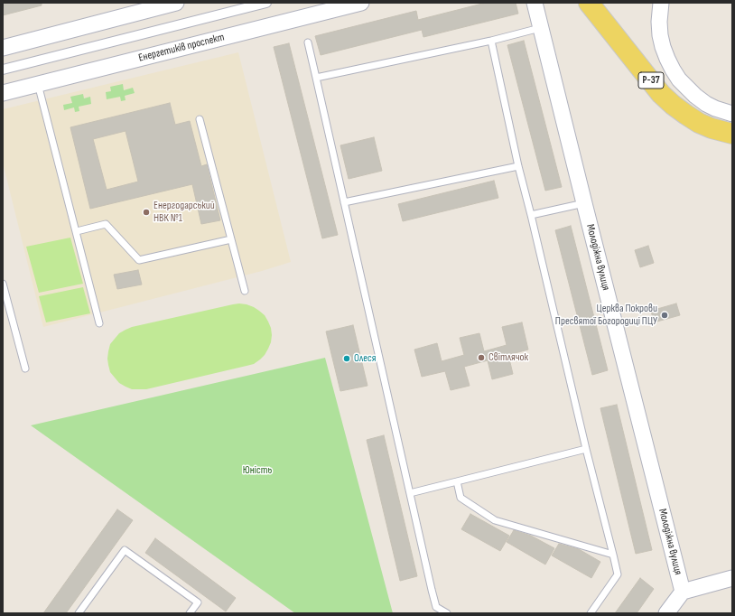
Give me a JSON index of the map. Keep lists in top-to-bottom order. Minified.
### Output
{"streets":{"main road":["Р-37"],"street":["Енергетиків проспект","Молодіжна вулиця"]},"parks":["Юність"],"places":["Енергодарський НВК №1","Церква Покрови Пресвятої Богородиці ПЦУ","Світлячок","Олеся"]}
